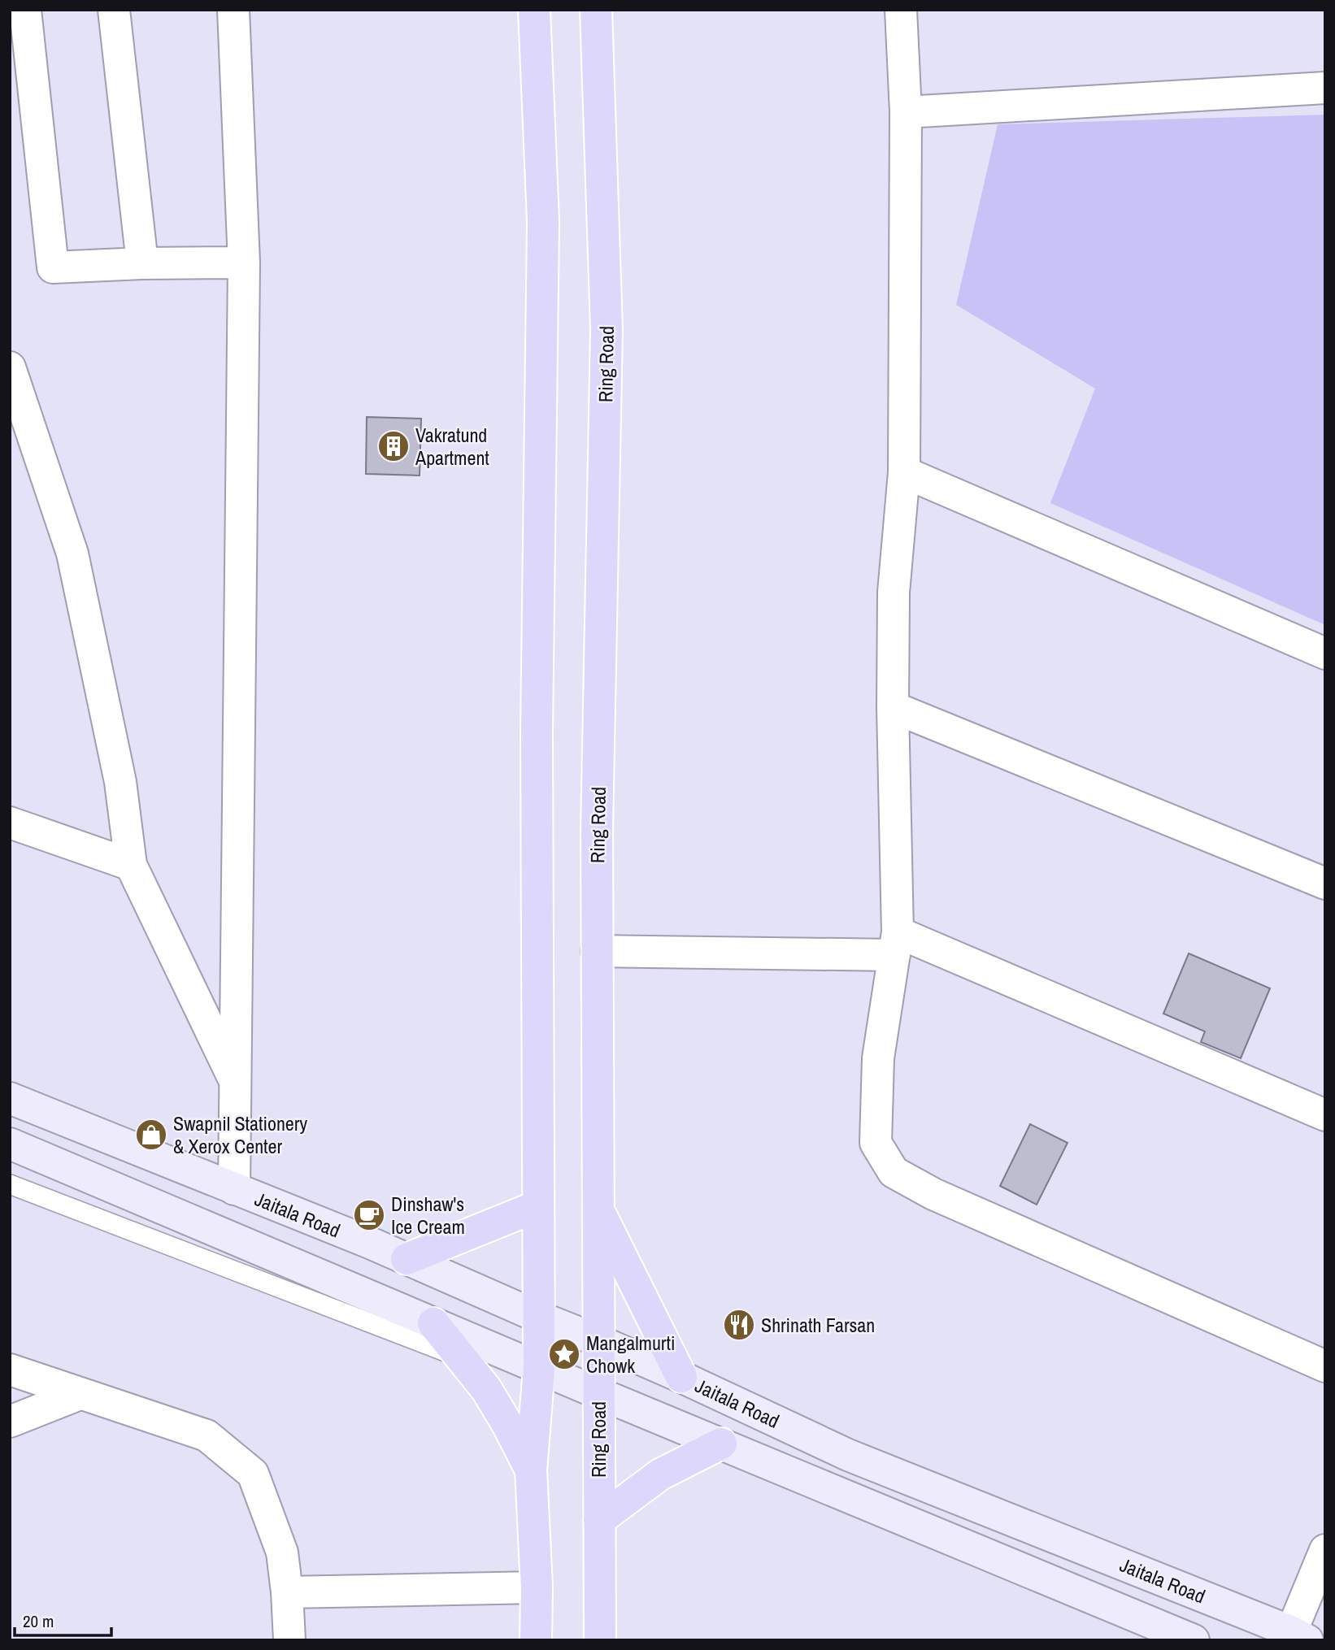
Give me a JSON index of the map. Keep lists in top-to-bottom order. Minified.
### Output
{"streets":{"main road":["Ring Road","Jaitala Road"]},"crossings":[["Ring Road","Jaitala Road"]],"places":{"building":["Vakratund Apartment"],"shop":["Swapnil Stationery & Xerox Center"],"cafe":["Dinshaw's Ice Cream"],"restaurant":["Shrinath Farsan"],"place":["Mangalmurti Chowk"]},"scale_bar":"20 m"}
